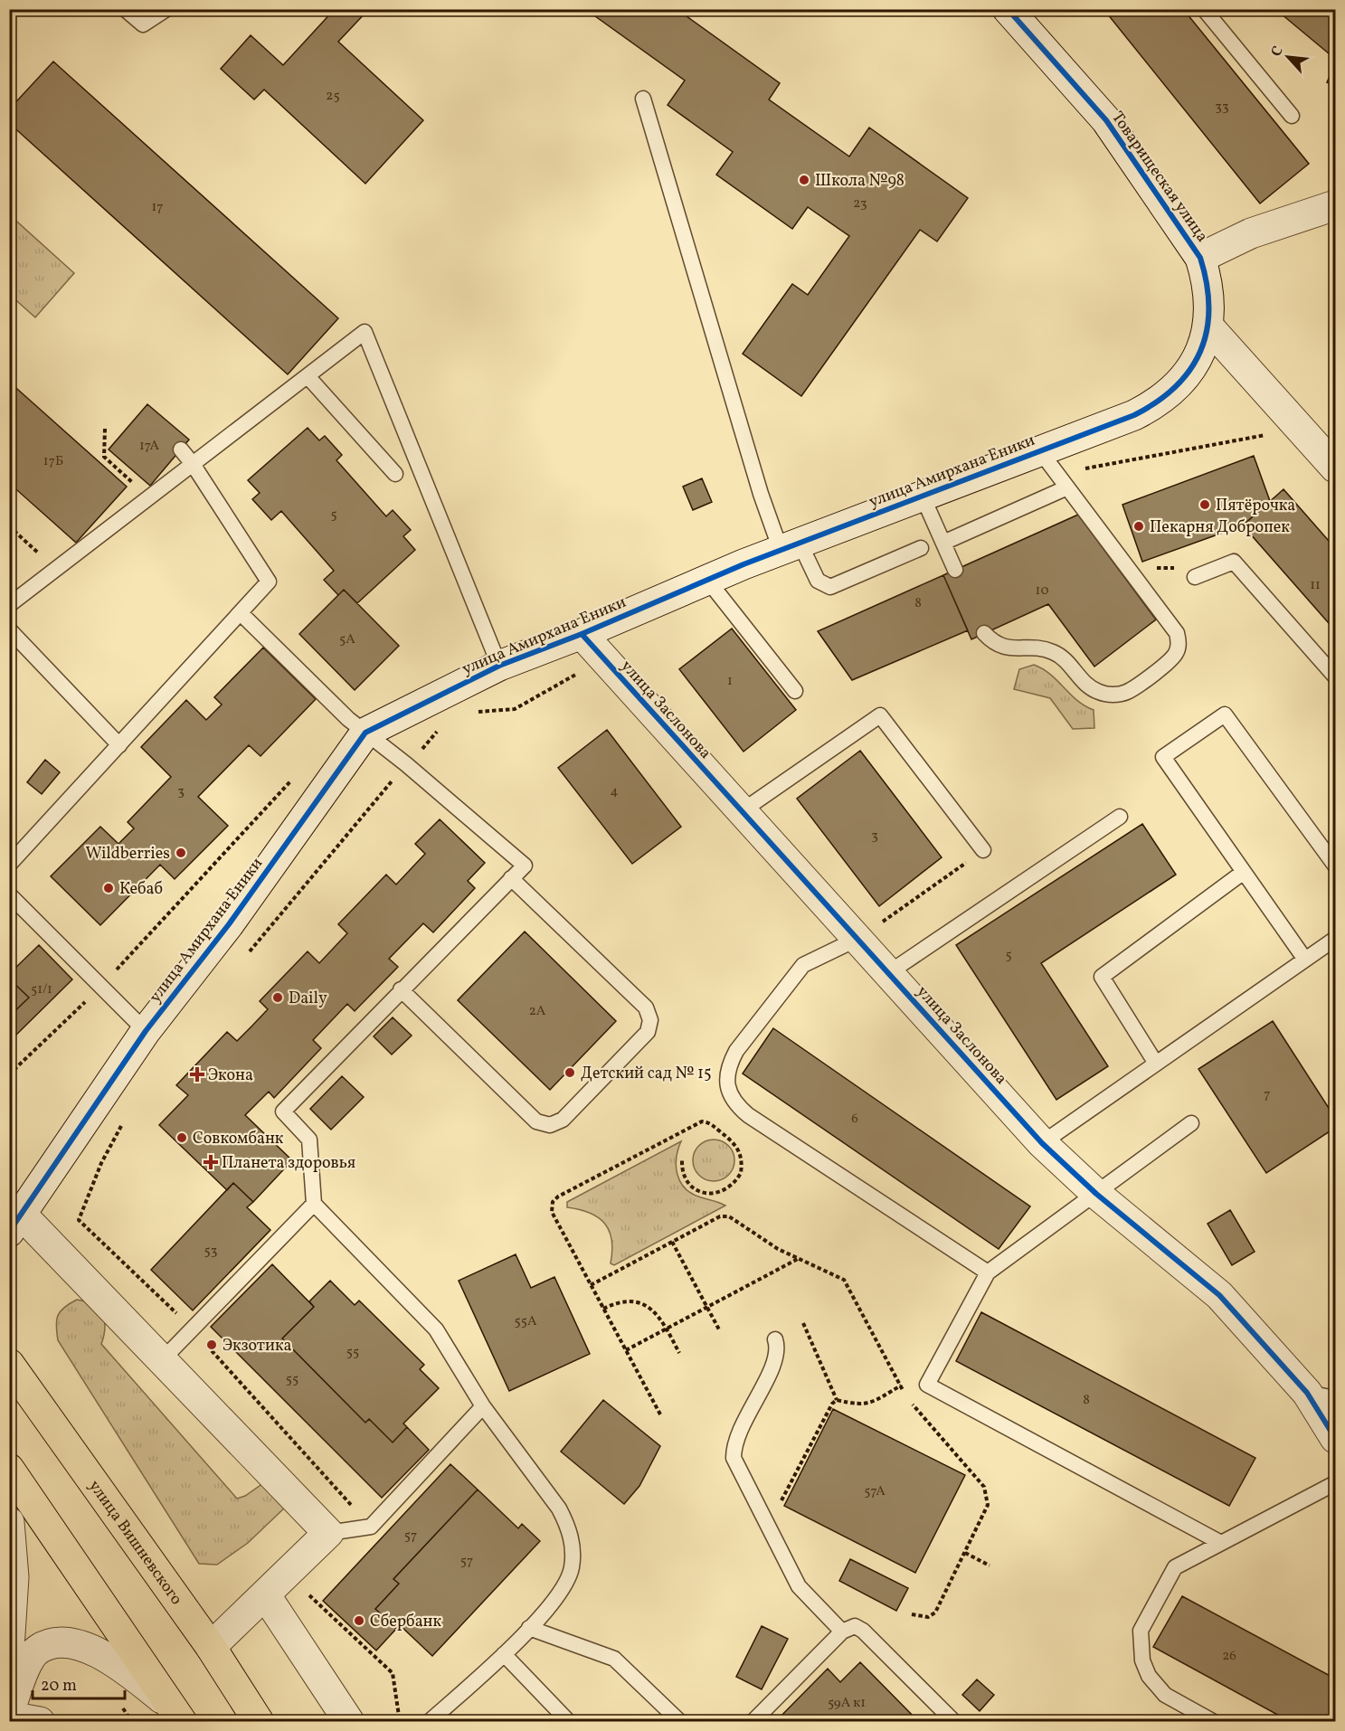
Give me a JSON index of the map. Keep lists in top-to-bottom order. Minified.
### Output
{"streets":{"main road":["улица Вишневского"],"street":["Товарищеская улица","улица Амирхана Еники","улица Заслонова"]},"crossings":[["Товарищеская улица","улица Амирхана Еники"],["улица Амирхана Еники","улица Заслонова"]],"places":{"other":["Школа №98","Пятёрочка","Пекарня Добропек","Wildberries","Кебаб","Daily","Детский сад № 15","Совкомбанк","Экзотика","Сбербанк"],"health":["Экона","Планета здоровья"]},"house_numbers":["25","33","23","17","17А","17Б","5","11","10","8","5А","1","3","4","3","5","51/1","2А","7","6","53","55А","55","55","8","57А","57","57","26","59А к1"],"scale_bar":"20 m","north":"top left"}
